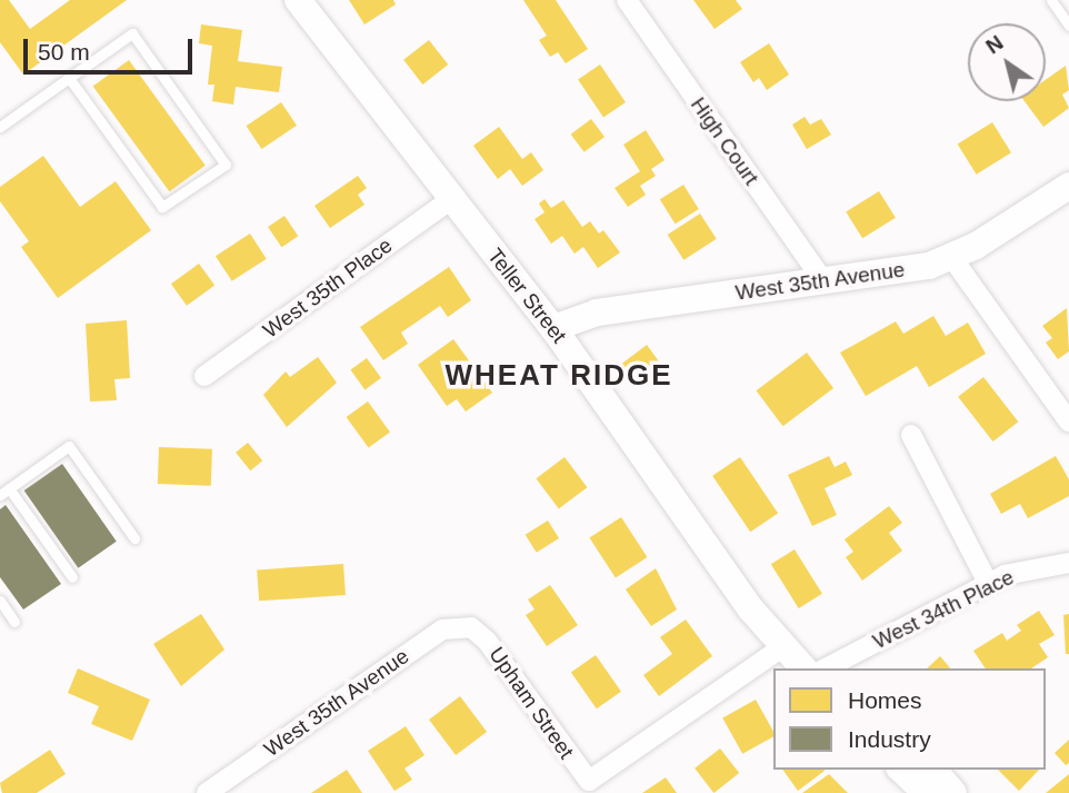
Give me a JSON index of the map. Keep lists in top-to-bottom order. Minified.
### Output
{"streets":{"street":["High Court","West 35th Avenue","West 35th Place","Teller Street","West 34th Place","Upham Street"]},"crossings":[["High Court","West 35th Avenue"],["West 35th Avenue","Teller Street"],["West 35th Avenue","Upham Street"],["West 35th Place","Teller Street"],["Teller Street","Upham Street"]],"districts":["WHEAT RIDGE"],"legend":["Homes","Industry"],"scale_bar":"50 m","north":"top left"}
